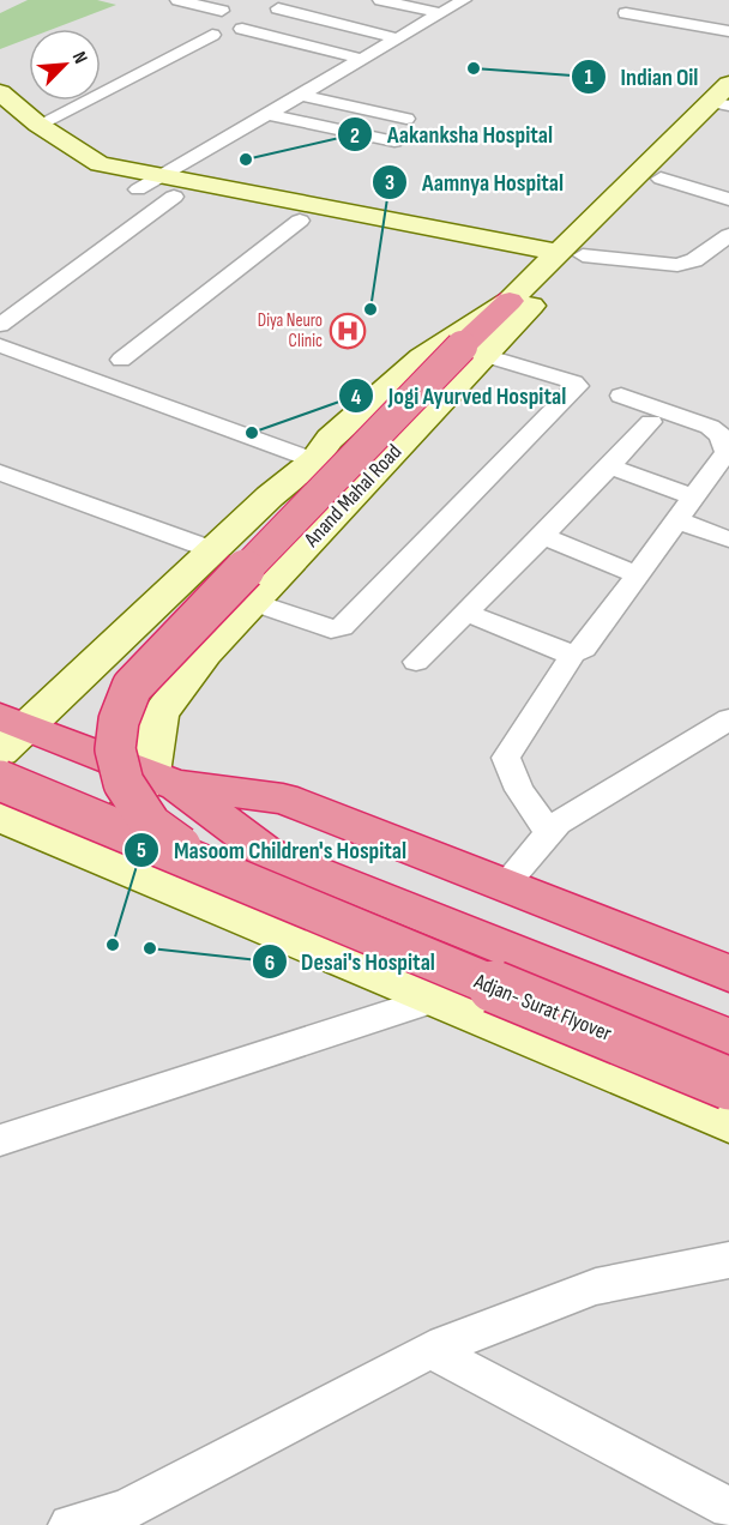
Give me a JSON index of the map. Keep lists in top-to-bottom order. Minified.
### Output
{"streets":{"highway":["Adjan- Surat Flyover"],"main road":["Anand Mahal Road"]},"crossings":[["Anand Mahal Road","Adjan- Surat Flyover"]],"places":{"other":["Indian Oil","Aakanksha Hospital","Aamnya Hospital","Jogi Ayurved Hospital","Masoom Children's Hospital","Desai's Hospital"],"hospital":["Diya Neuro Clinic"]},"north":"top right"}
